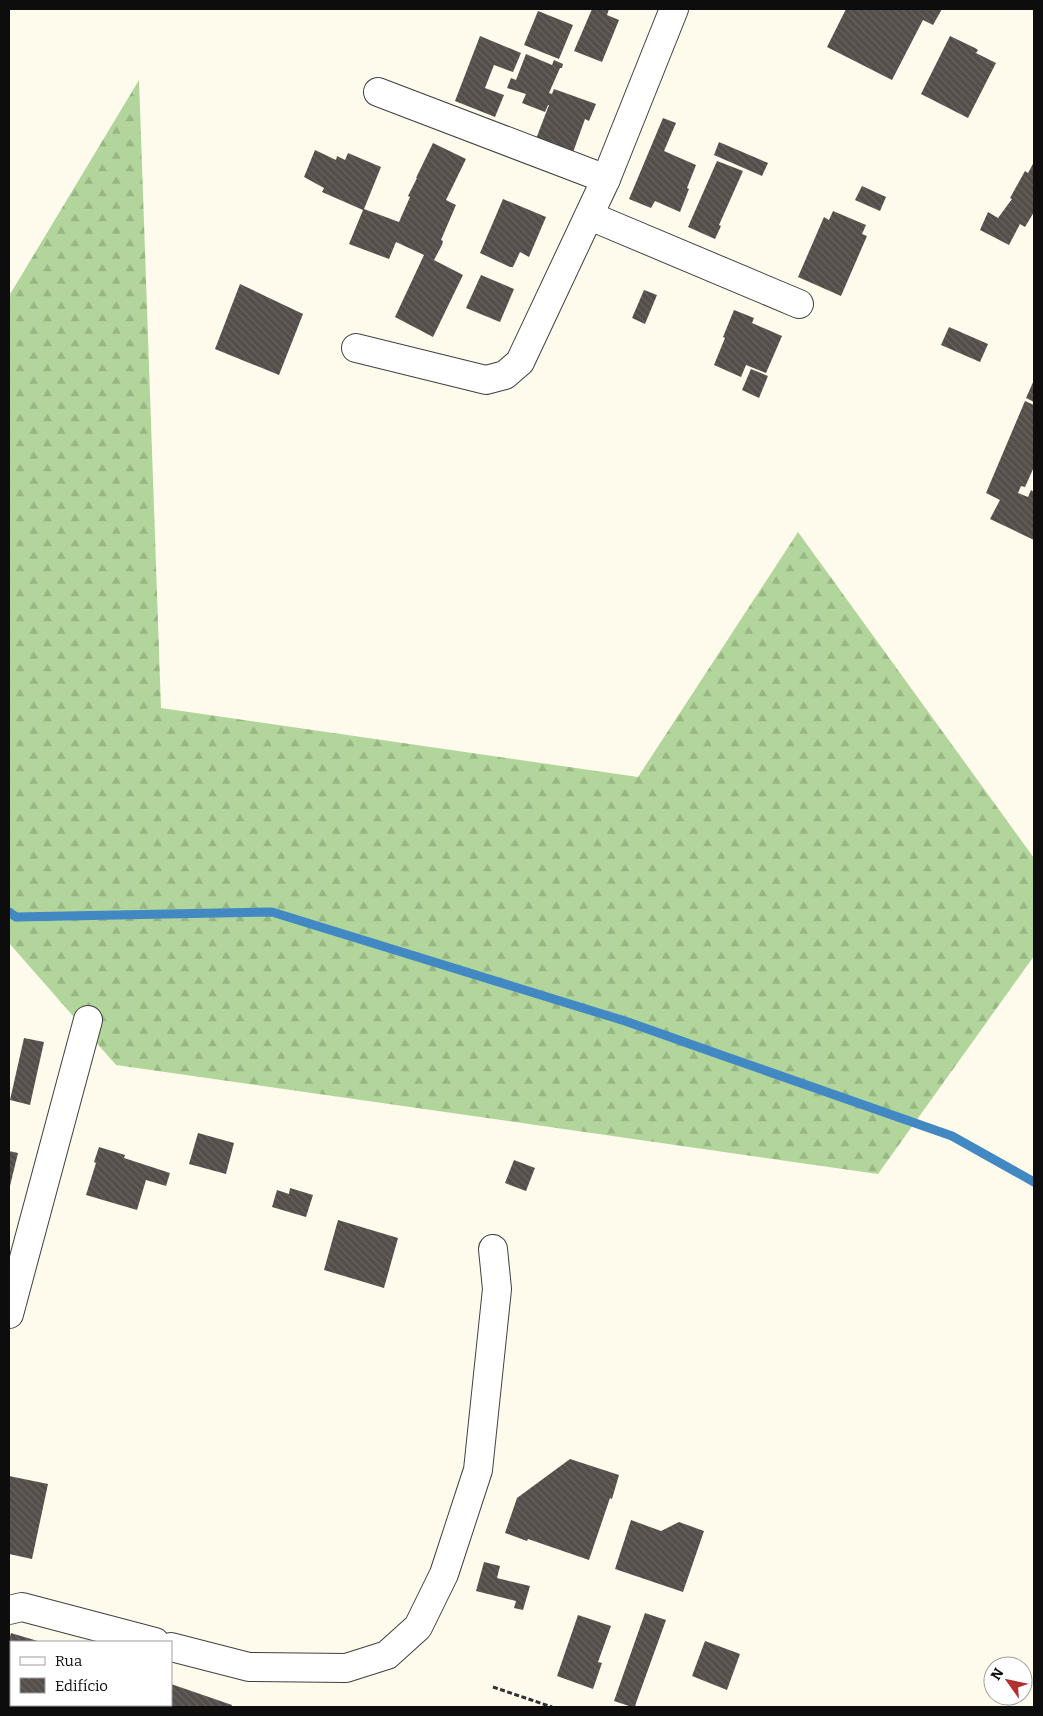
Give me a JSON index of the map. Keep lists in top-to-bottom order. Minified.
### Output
{"legend":["Rua","Edifício"],"north":"top left"}
